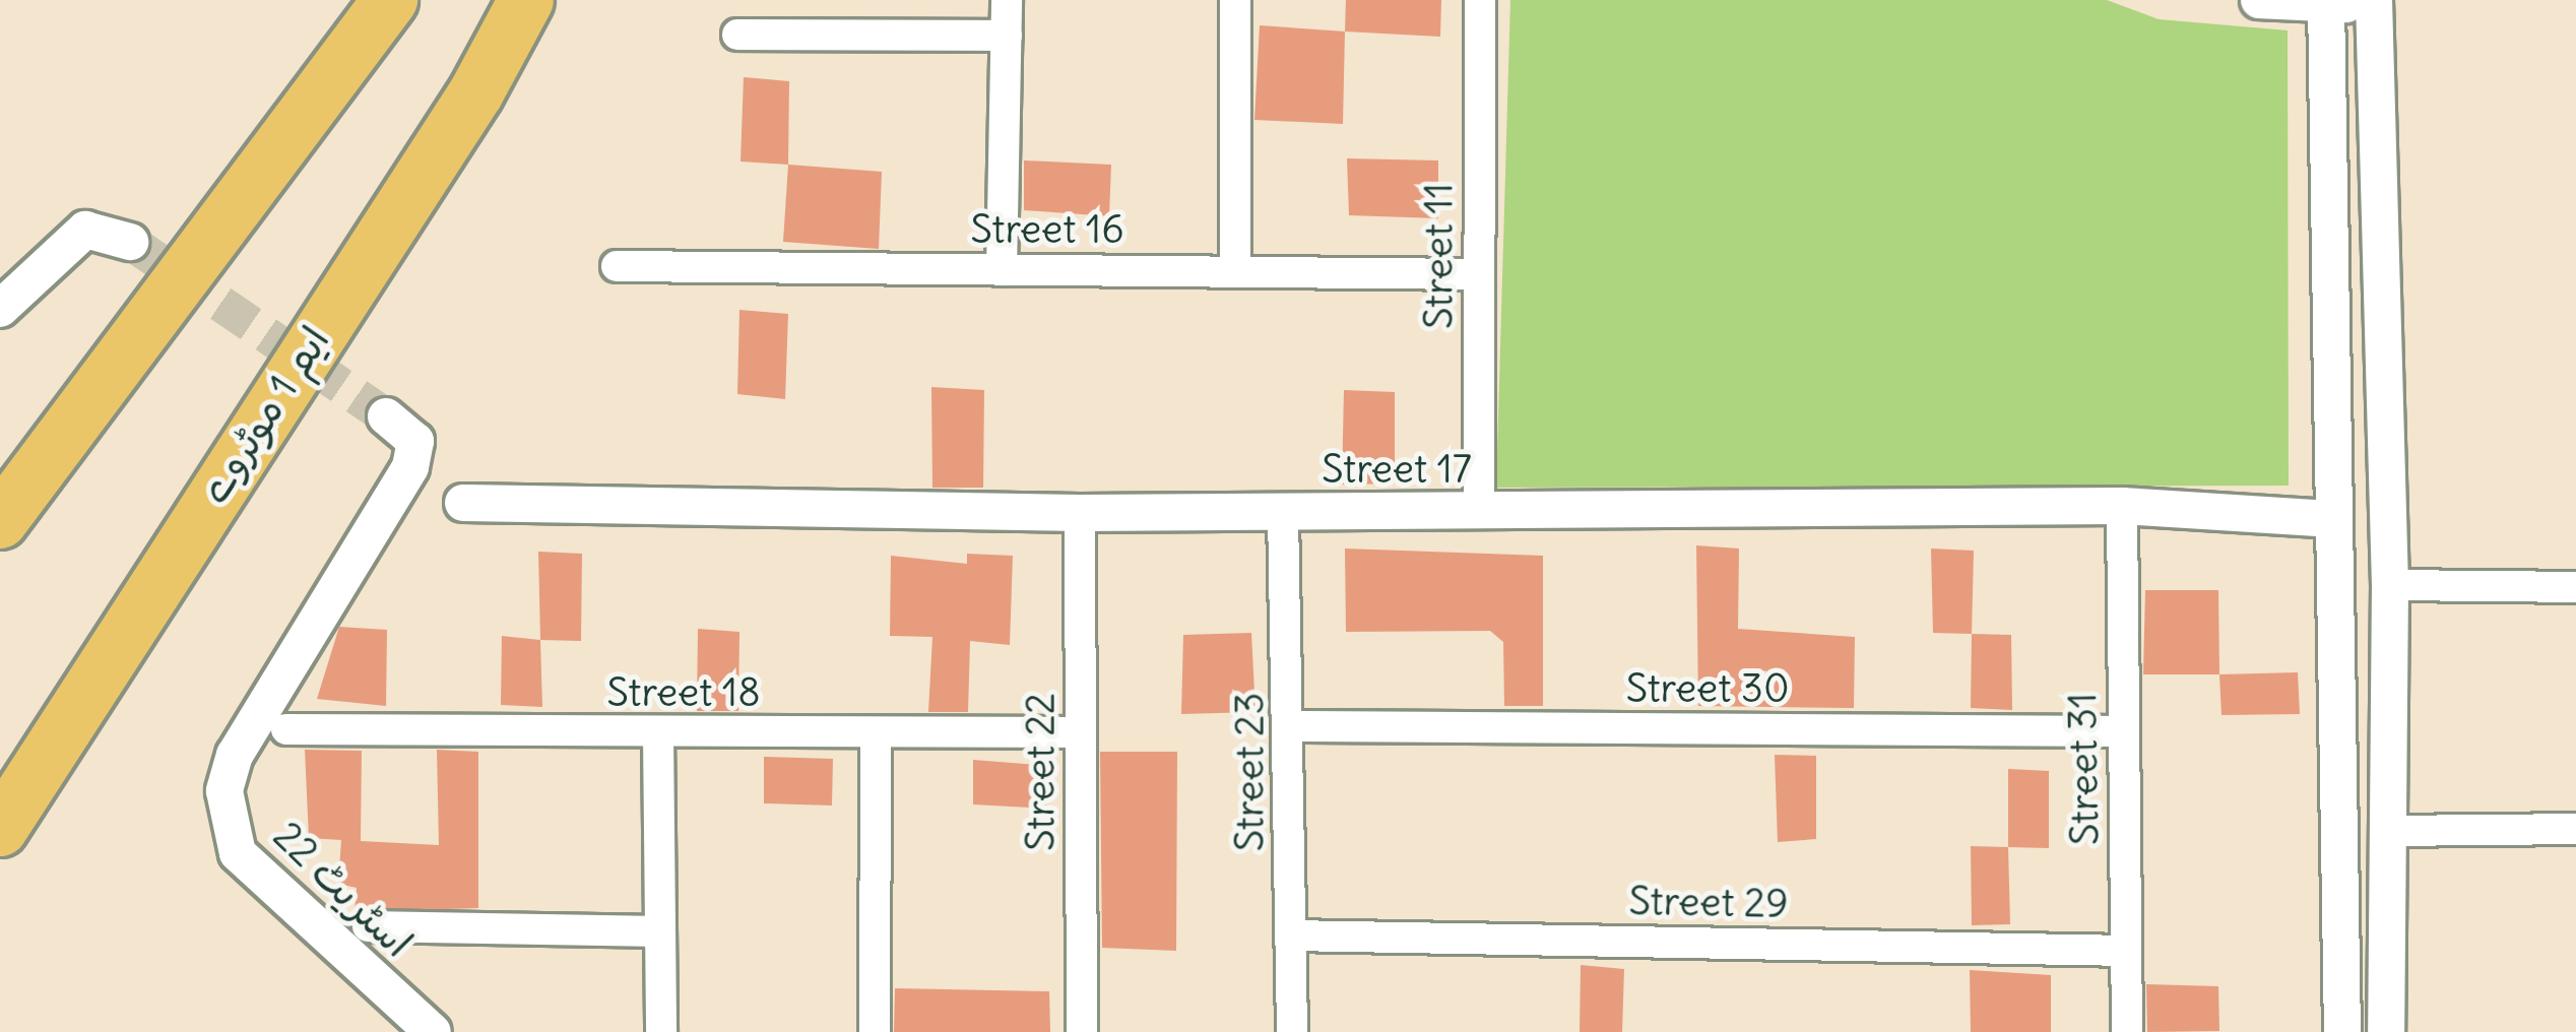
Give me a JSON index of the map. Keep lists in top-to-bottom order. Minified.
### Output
{"streets":{"highway":["ایم 1 موٹروے"],"street":["Street 16","Street 11","Street 17","Street 30","Street 18","Street 31","Street 22","Street 23","اسٹریٹ 22","Street 29"]},"crossings":[["Street 16","Street 11"],["Street 11","Street 17"],["Street 17","Street 31"],["Street 17","Street 22"],["Street 17","Street 23"],["Street 30","Street 31"],["Street 30","Street 23"],["Street 18","Street 22"],["Street 31","Street 29"],["Street 23","Street 29"]]}
